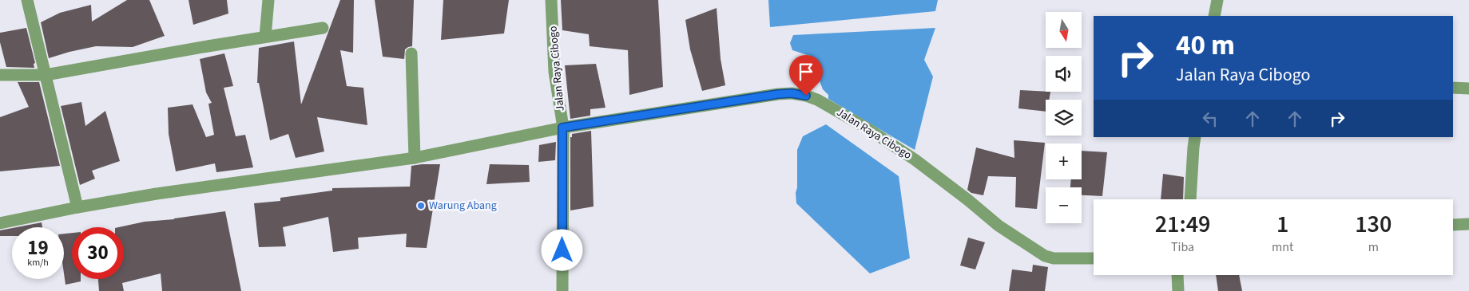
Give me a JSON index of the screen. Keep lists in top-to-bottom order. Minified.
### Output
{"streets":{"street":["Jalan Raya Cibogo"]},"places":["Warung Abang"],"north":"bottom","page":{"map_buttons":["+","−"],"turn":["40 m","Jalan Raya Cibogo"],"eta":["21:49","Tiba","1","mnt","130","m"],"speed":"19 km/h","limit":"30"}}
